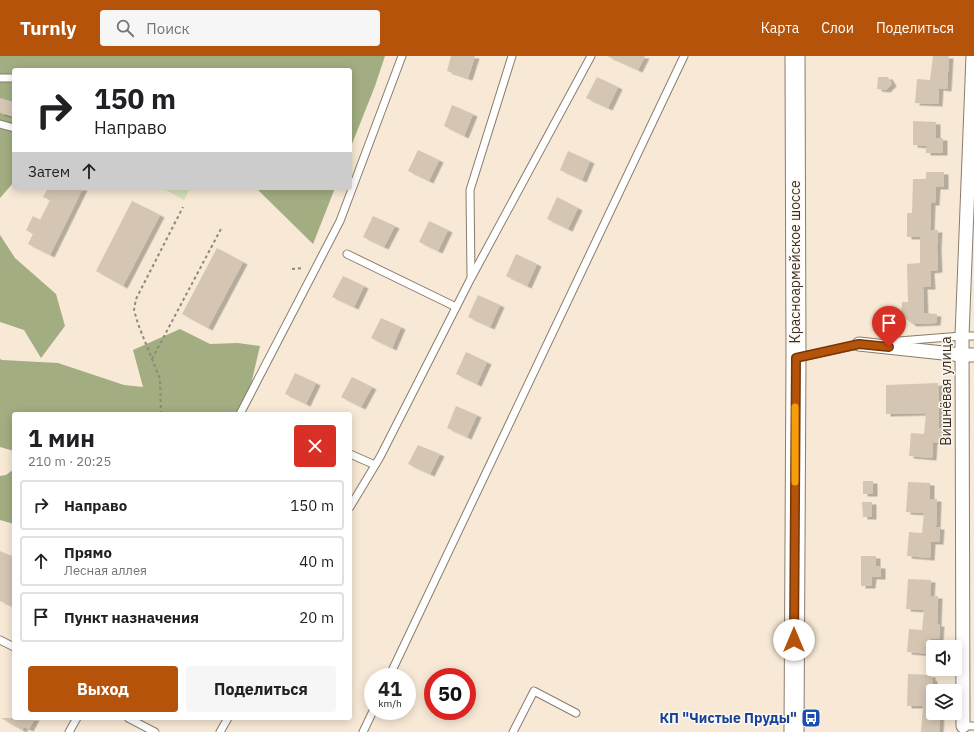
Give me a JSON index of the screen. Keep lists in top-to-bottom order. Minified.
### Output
{"streets":{"main road":["Красноармейское шоссе"],"street":["Вишнёвая улица"]},"places":{"bus stop":["КП \"Чистые Пруды\""]},"page":{"header":"Turnly","search":"Поиск","nav":["Карта","Слои","Поделиться"],"turn":["150 m","Направо"],"then":"Затем","heading":["1 мин","210 m · 20:25"],"list":[{"name":"Направо","value":"150 m"},{"name":"Прямо","note":"Лесная аллея","value":"40 m"},{"name":"Пункт назначения","value":"20 m"}],"buttons":["Выход","Поделиться"],"speed":"41 km/h","limit":"50"}}
